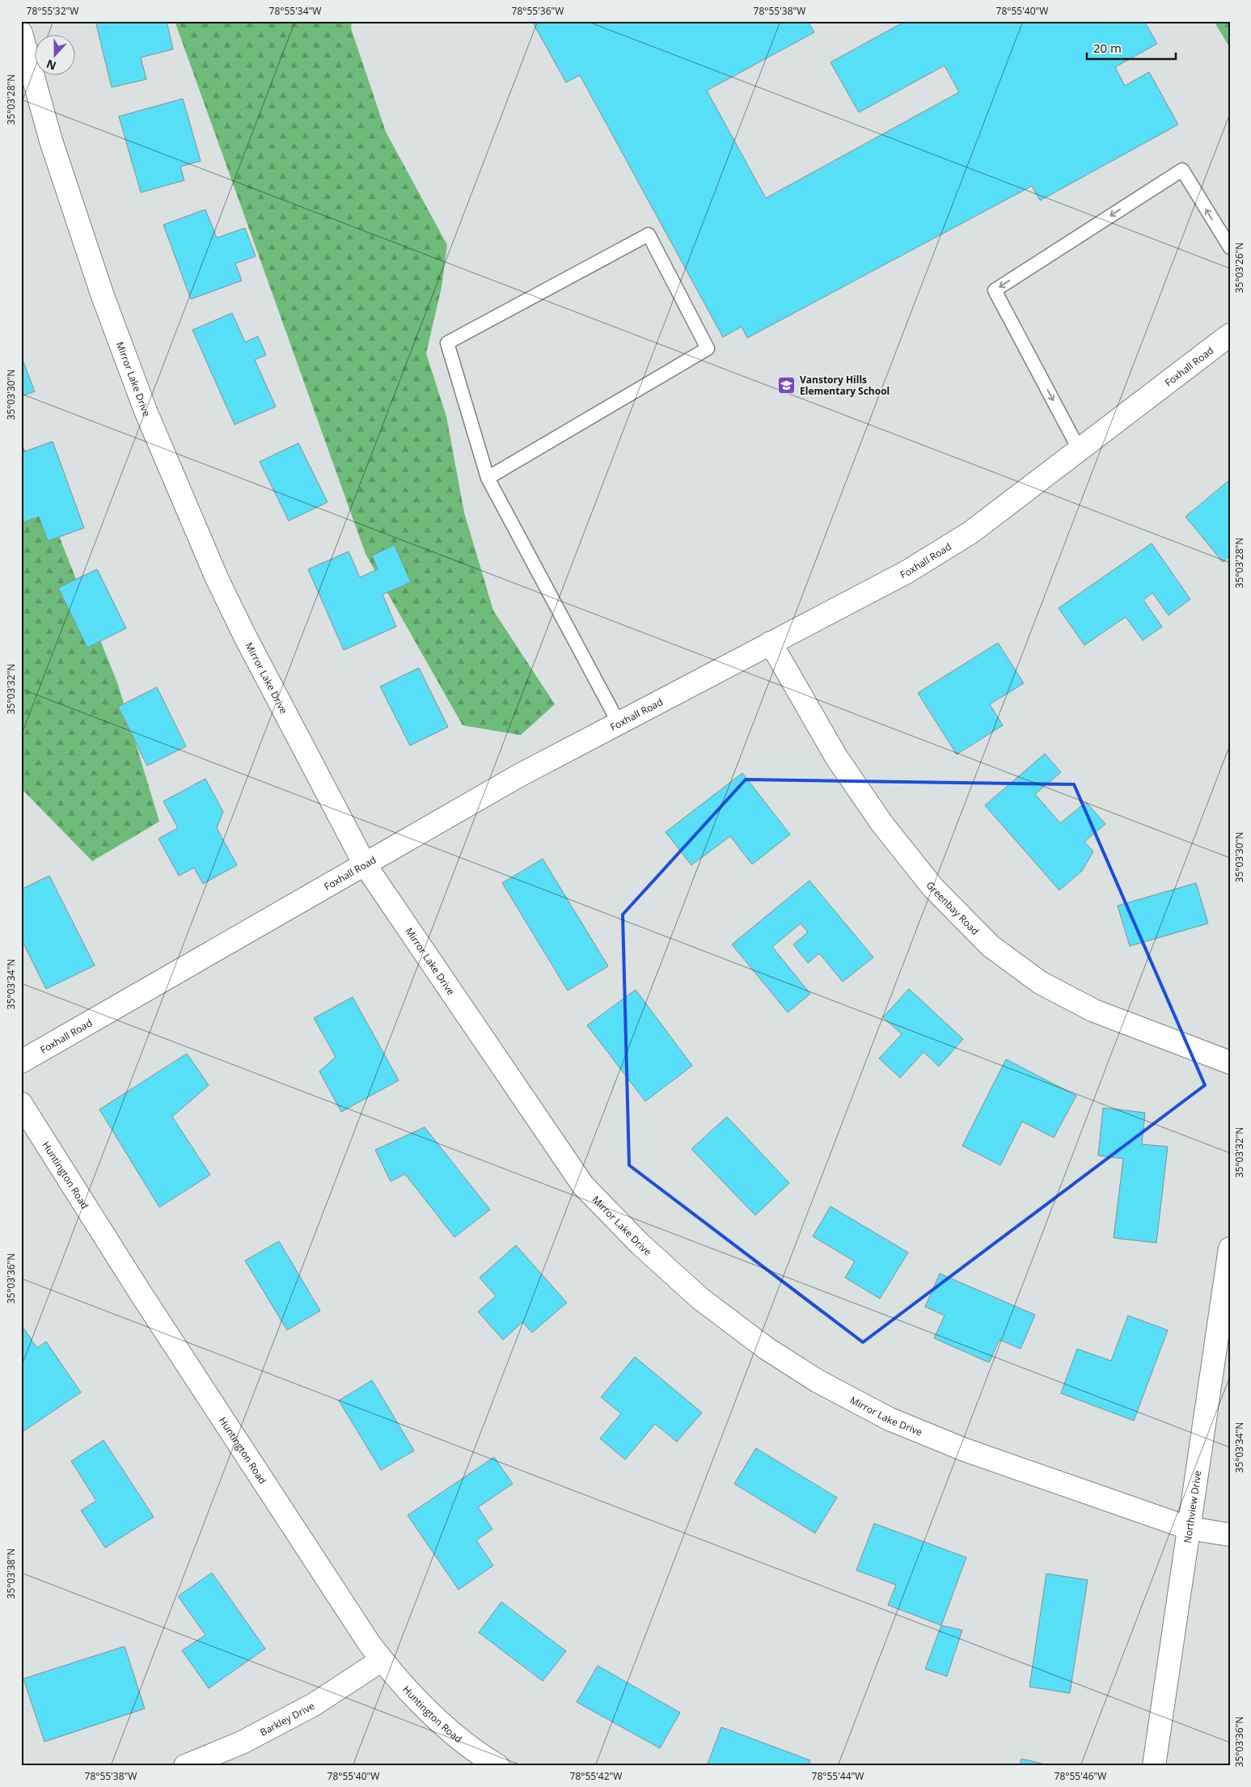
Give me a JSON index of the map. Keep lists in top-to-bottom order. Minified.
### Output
{"streets":{"street":["Foxhall Road","Mirror Lake Drive","Greenbay Road","Huntington Road","Northview Drive","Barkley Drive"]},"crossings":[["Foxhall Road","Mirror Lake Drive"],["Foxhall Road","Greenbay Road"],["Mirror Lake Drive","Northview Drive"],["Huntington Road","Barkley Drive"]],"places":{"school or university":["Vanstory Hills Elementary School"]},"scale_bar":"20 m","north":"bottom","coordinates":["78°55'32\"W","78°55'34\"W","78°55'36\"W","78°55'38\"W","78°55'40\"W","35°03'28\"N","35°03'26\"N","35°03'30\"N","35°03'32\"N","35°03'34\"N","35°03'36\"N","35°03'38\"N","78°55'42\"W","78°55'44\"W","78°55'46\"W"]}
